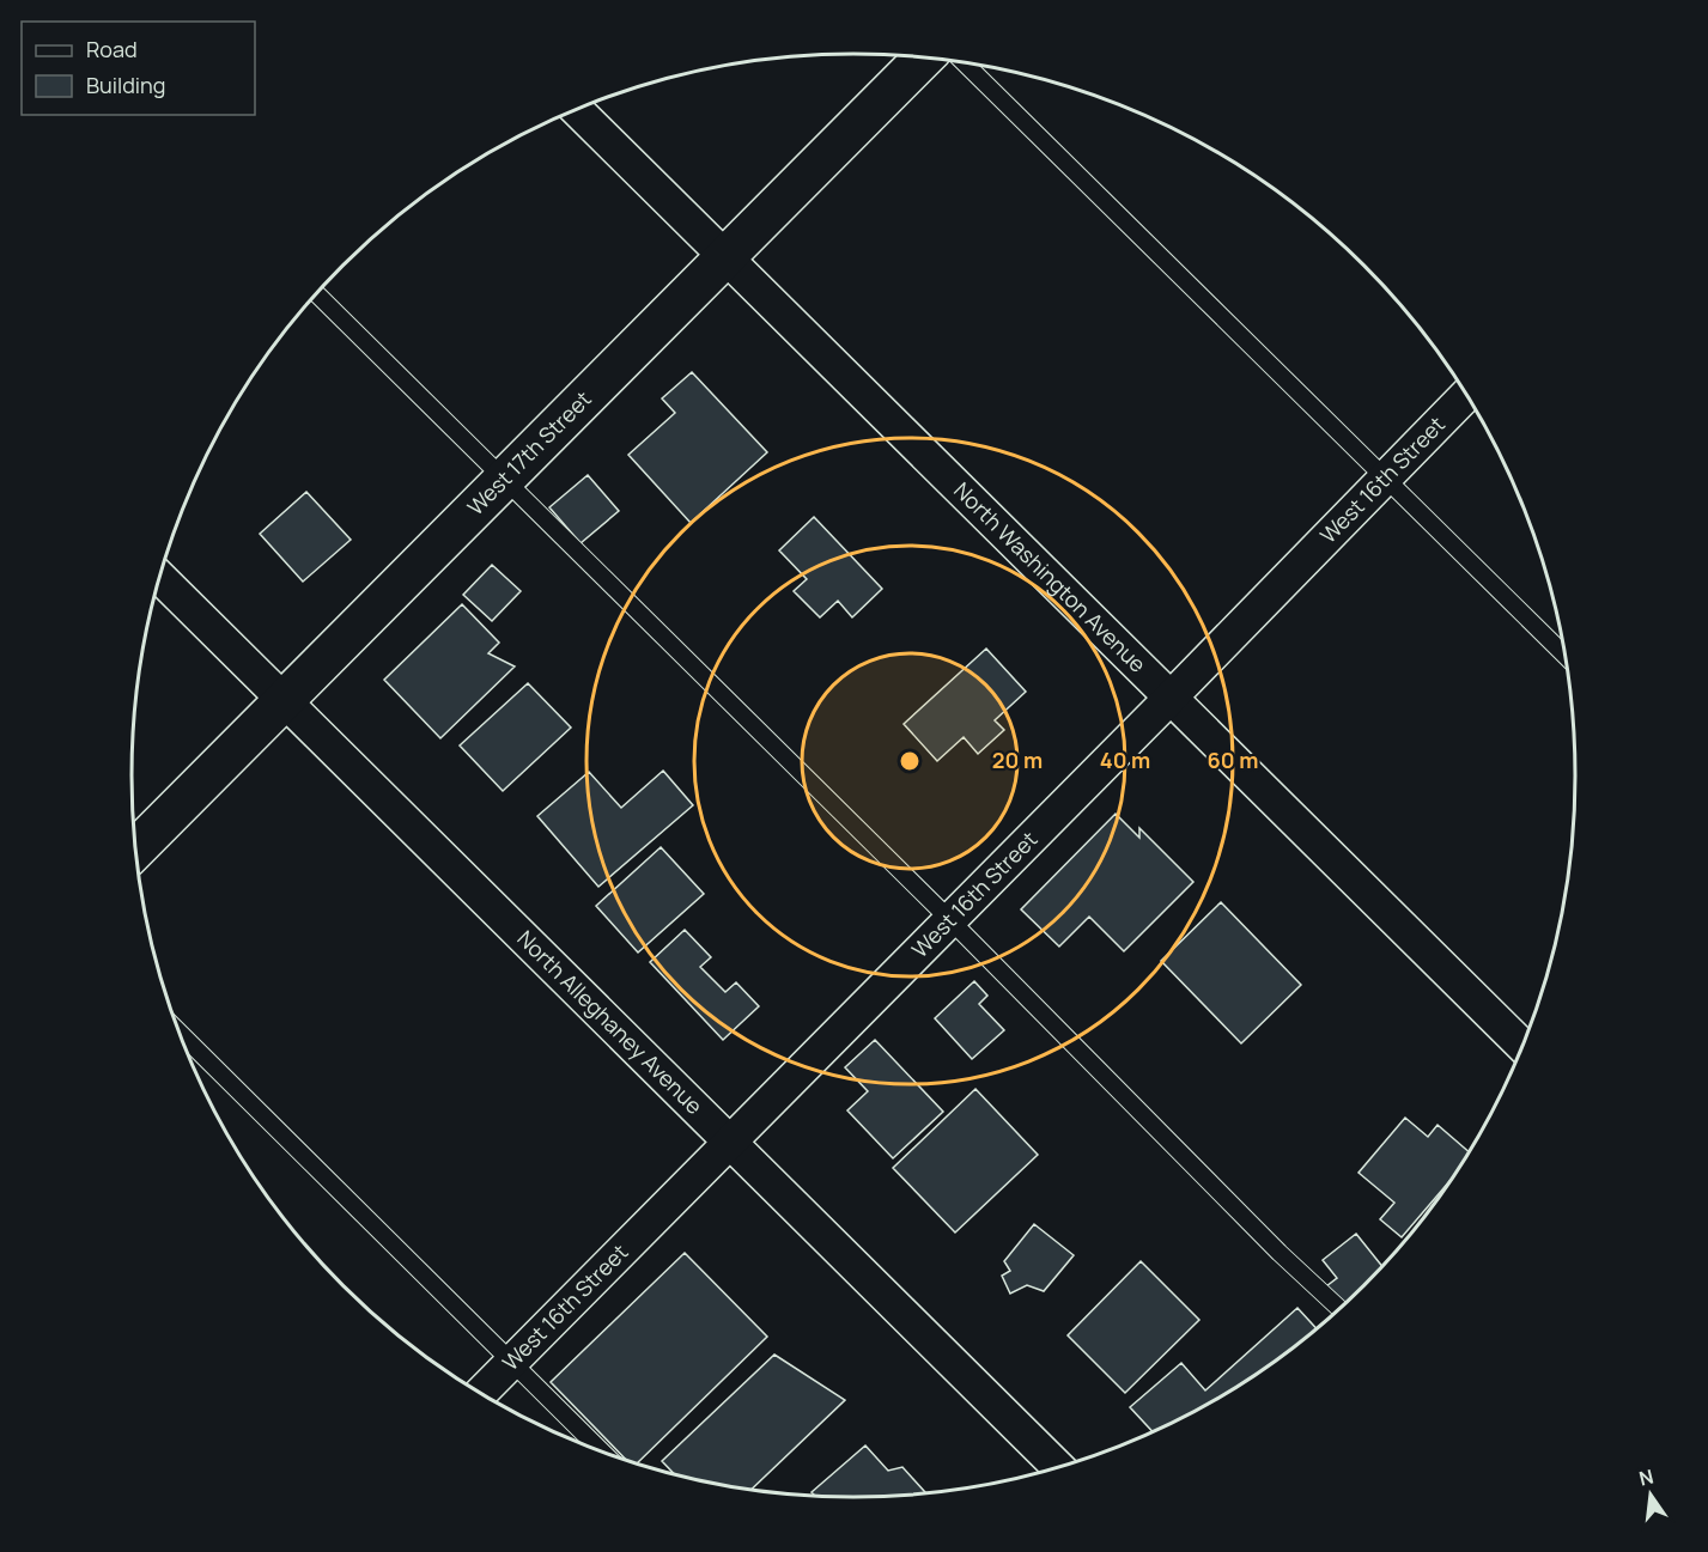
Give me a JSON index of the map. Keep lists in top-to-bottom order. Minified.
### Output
{"streets":{"street":["West 17th Street","West 16th Street","North Washington Avenue","North Alleghaney Avenue"]},"crossings":[["West 17th Street","North Washington Avenue"],["West 17th Street","North Alleghaney Avenue"],["West 16th Street","North Washington Avenue"],["West 16th Street","North Alleghaney Avenue"]],"legend":["Road","Building"],"north":"top","rings":["20 m","40 m","60 m"]}
